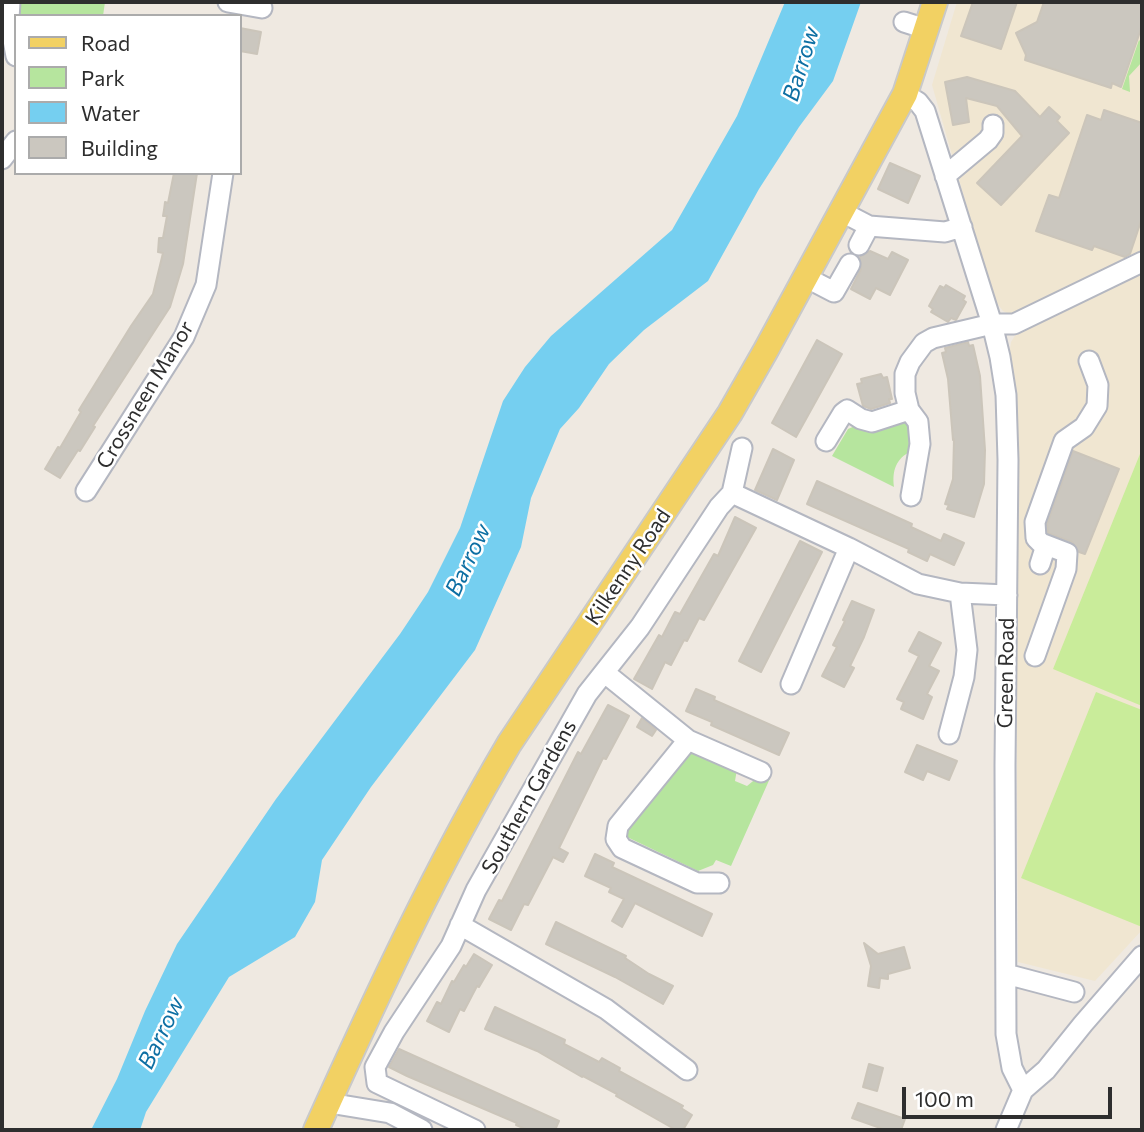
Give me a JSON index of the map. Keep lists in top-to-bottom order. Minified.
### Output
{"streets":{"main road":["Kilkenny Road"],"street":["Crossneen Manor","Green Road","Southern Gardens"]},"crossings":[["Kilkenny Road","Green Road"]],"water":["Barrow"],"legend":["Road","Park","Water","Building"],"scale_bar":"100 m"}
